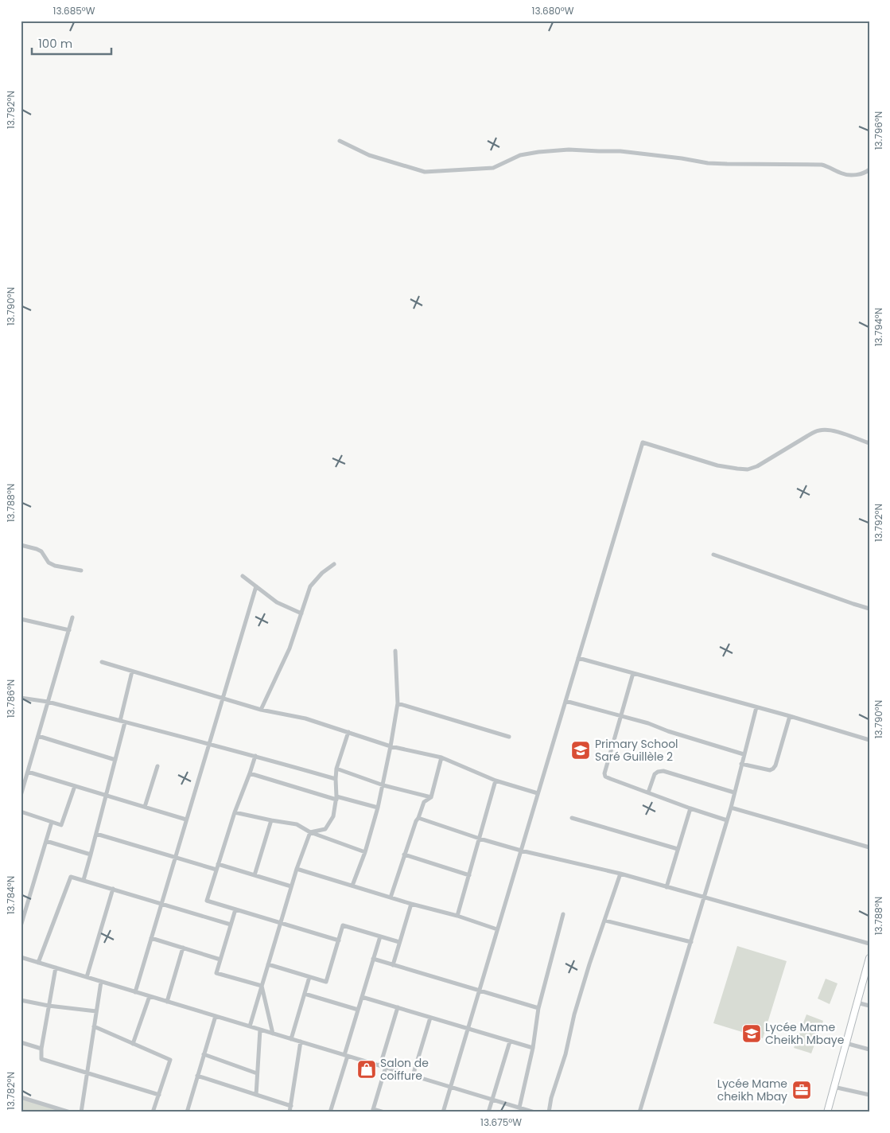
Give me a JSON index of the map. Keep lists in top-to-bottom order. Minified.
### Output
{"places":{"school or university":["Primary School Saré Guillèle 2","Lycée Mame Cheikh Mbaye"],"shop":["Salon de coiffure"],"office":["Lycée Mame cheikh Mbay"]},"scale_bar":"100 m","coordinates":["13.685°W","13.680°W","13.792°N","13.796°N","13.790°N","13.794°N","13.788°N","13.786°N","13.784°N","13.782°N","13.675°W"]}
